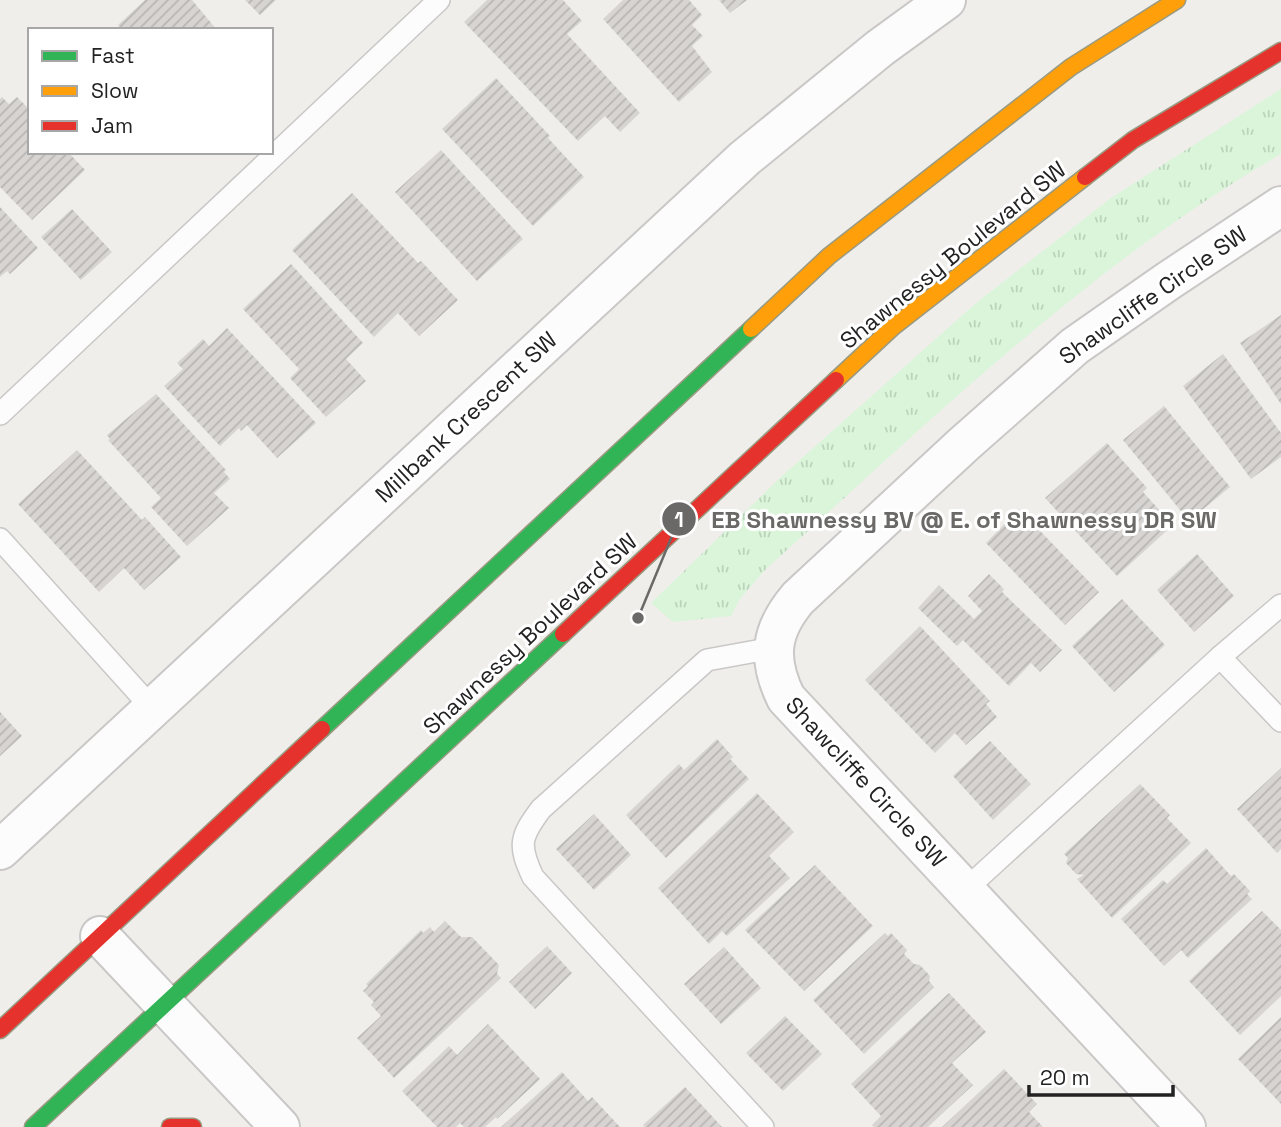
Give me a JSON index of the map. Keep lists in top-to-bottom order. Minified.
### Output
{"streets":{"main road":["Shawnessy Boulevard SW"],"street":["Shawcliffe Circle SW","Millbank Crescent SW"]},"places":["EB Shawnessy BV @ E. of Shawnessy DR SW"],"legend":["Fast","Slow","Jam"],"scale_bar":"20 m"}
